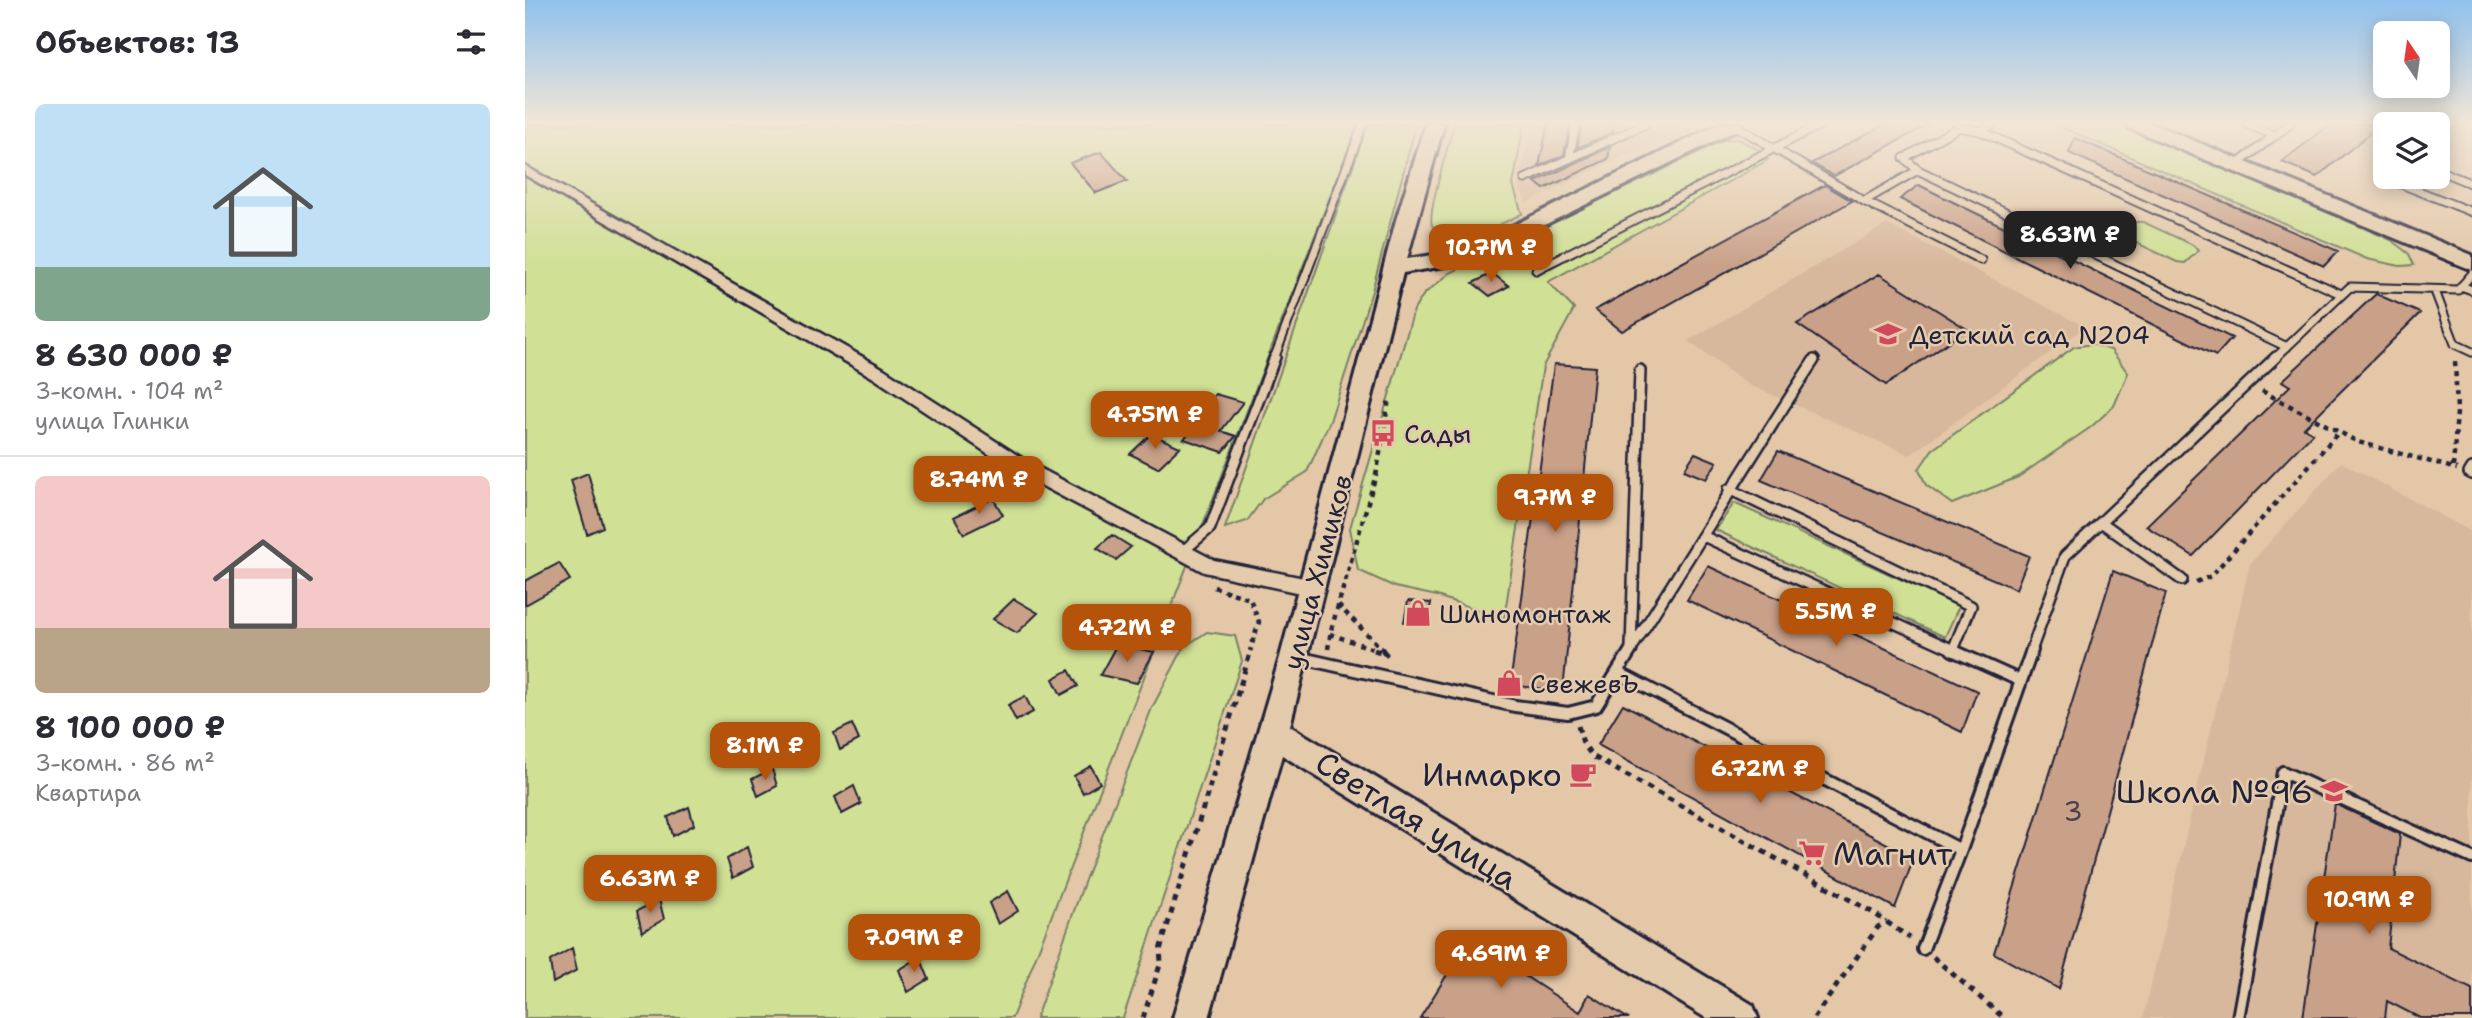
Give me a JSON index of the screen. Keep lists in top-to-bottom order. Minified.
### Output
{"streets":{"main road":["улица Химиков","Светлая улица"]},"crossings":[["улица Химиков","Светлая улица"]],"places":{"school or university":["Детский сад N204","Школа №96"],"bus stop":["Сады"],"shop":["Шиномонтаж","СвежевЪ"],"cafe":["Инмарко"],"supermarket":["Магнит"]},"house_numbers":["3"],"north":"top","page":{"heading":"Объектов: 13","list":[{"name":"8 630 000 ₽","note":"3-комн. · 104 m² · улица Глинки"},{"name":"8 100 000 ₽","note":"3-комн. · 86 m² · Квартира"}],"price":["8.63M ₽","10.7M ₽","4.75M ₽","8.74M ₽","9.7M ₽","5.5M ₽","4.72M ₽","8.1M ₽","6.72M ₽","6.63M ₽","10.9M ₽","7.09M ₽","4.69M ₽"]}}
